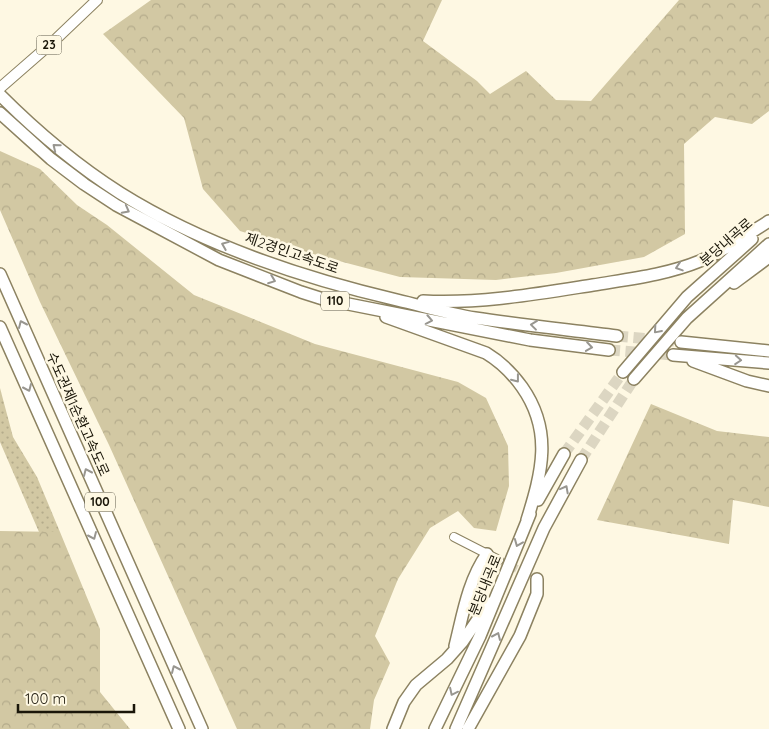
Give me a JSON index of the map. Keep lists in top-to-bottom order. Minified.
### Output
{"streets":{"highway":["분당내곡로","제2경인고속도로","110","수도권제1순환고속도로","100"],"main road":["23"]},"scale_bar":"100 m"}
